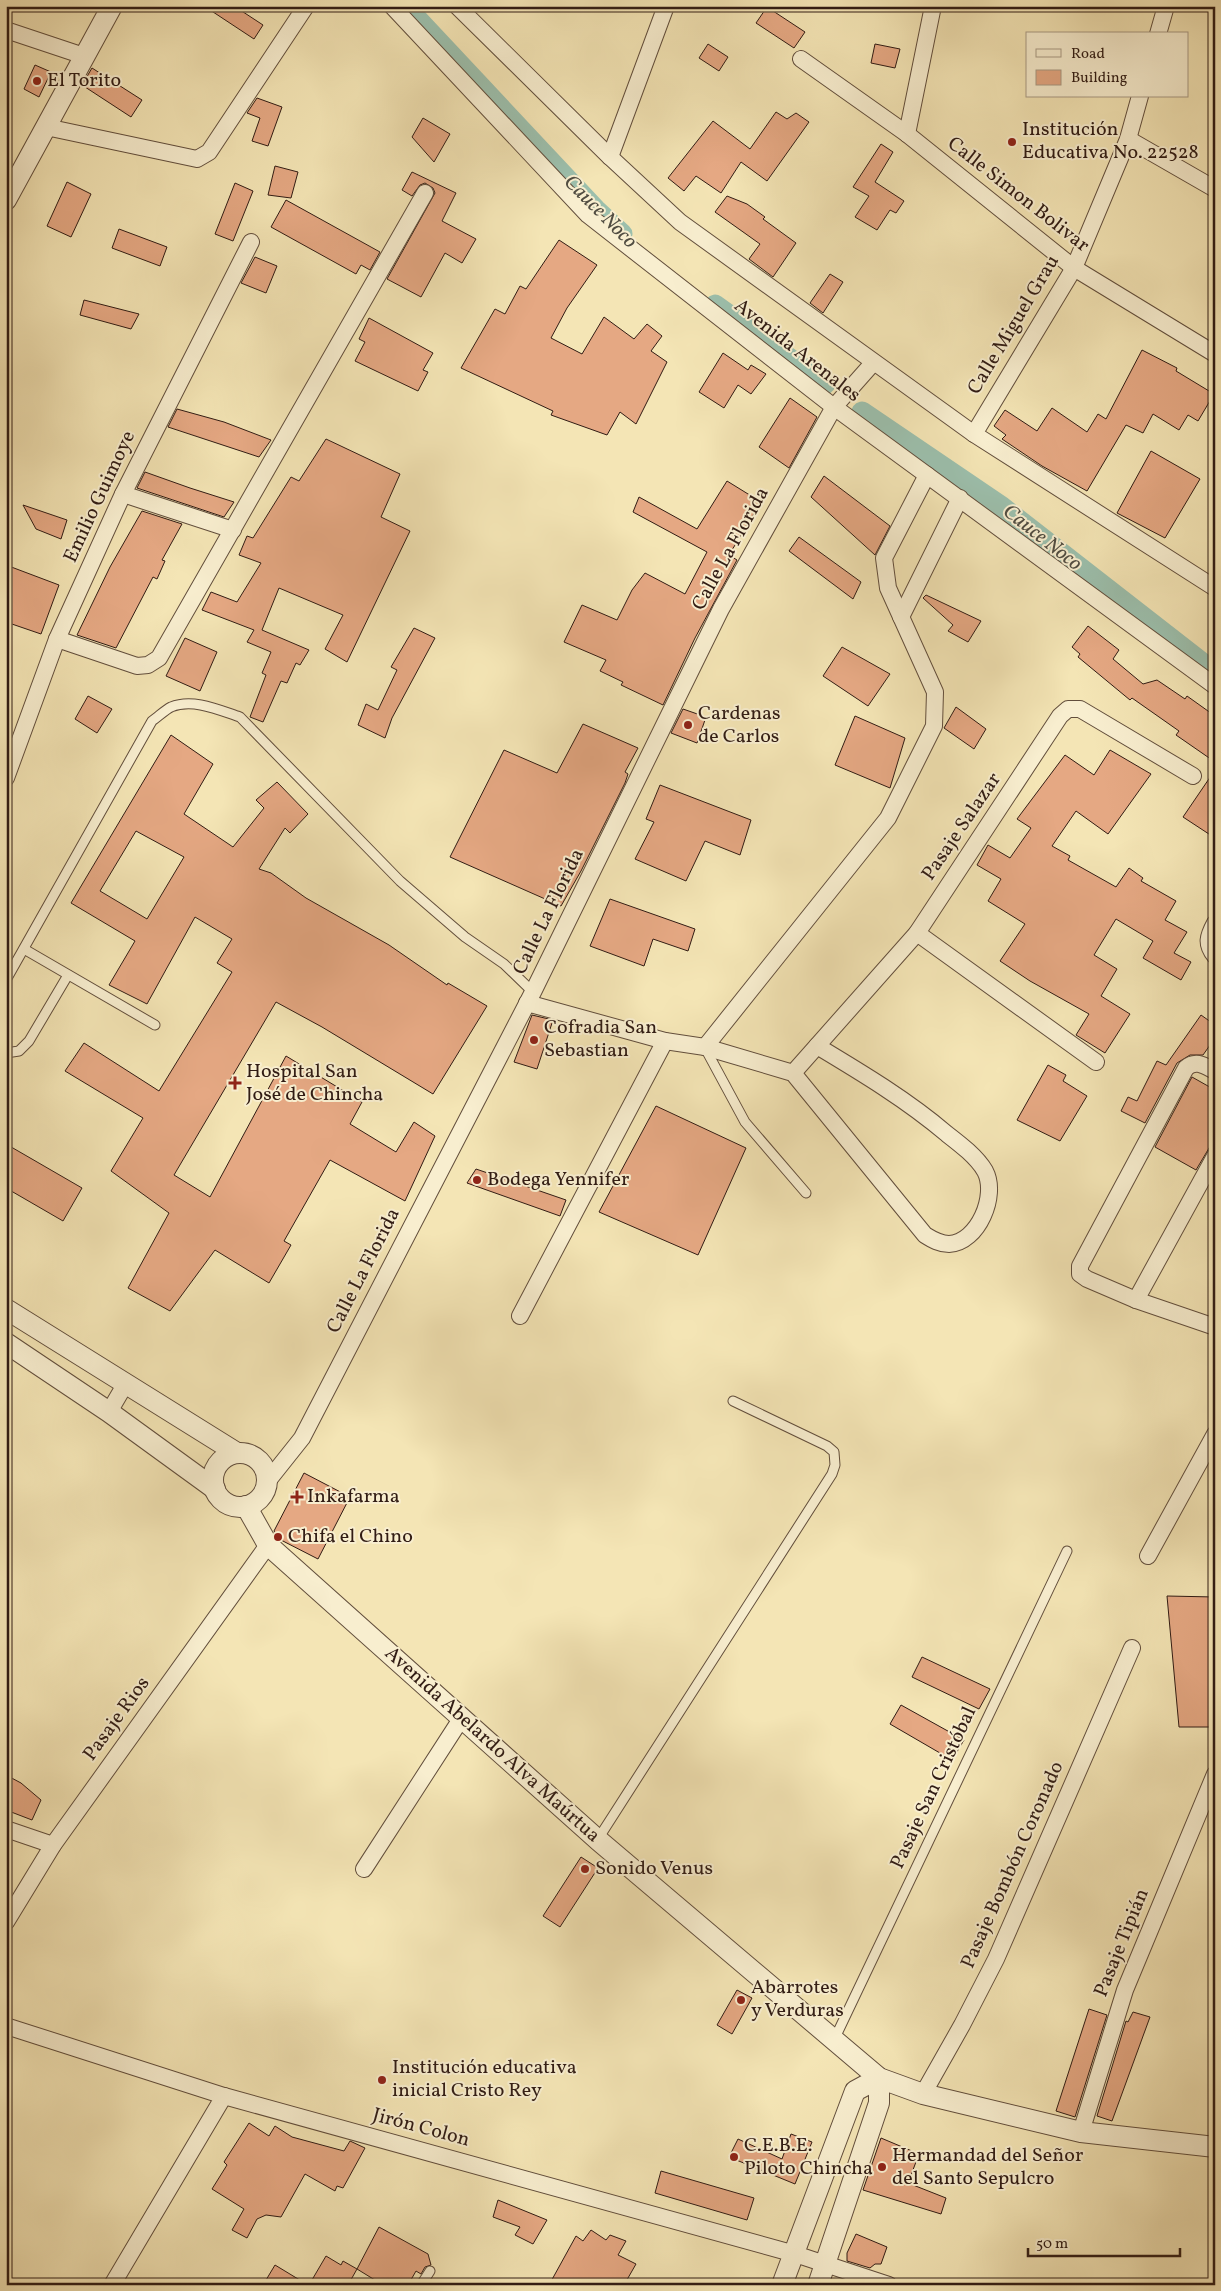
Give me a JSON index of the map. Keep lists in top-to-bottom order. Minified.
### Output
{"streets":{"street":["Calle Simon Bolivar","Calle Miguel Grau","Avenida Arenales","Emilio Guimoye","Calle La Florida","Pasaje Salazar","Pasaje Rios","Avenida Abelardo Alva Maúrtua","Pasaje Bombón Coronado","Pasaje Tipián","Jirón Colon"],"lane":["Pasaje San Cristóbal"]},"crossings":[["Calle Simon Bolivar","Calle Miguel Grau"],["Calle Miguel Grau","Avenida Arenales"],["Avenida Arenales","Calle La Florida"],["Calle La Florida","Avenida Abelardo Alva Maúrtua"],["Pasaje Rios","Avenida Abelardo Alva Maúrtua"],["Avenida Abelardo Alva Maúrtua","Pasaje San Cristóbal"],["Avenida Abelardo Alva Maúrtua","Pasaje Bombón Coronado"],["Avenida Abelardo Alva Maúrtua","Pasaje Tipián"]],"water":["Cauce Noco"],"places":{"other":["El Torito","Institución Educativa No. 22528","Cardenas de Carlos","Cofradia San Sebastian","Bodega Yennifer","Chifa el Chino","Sonido Venus","Abarrotes y Verduras","Institución educativa inicial Cristo Rey","C.E.B.E. Piloto Chincha","Hermandad del Señor del Santo Sepulcro"],"health":["Hospital San José de Chincha","Inkafarma"]},"legend":["Road","Building"],"scale_bar":"50 m"}
